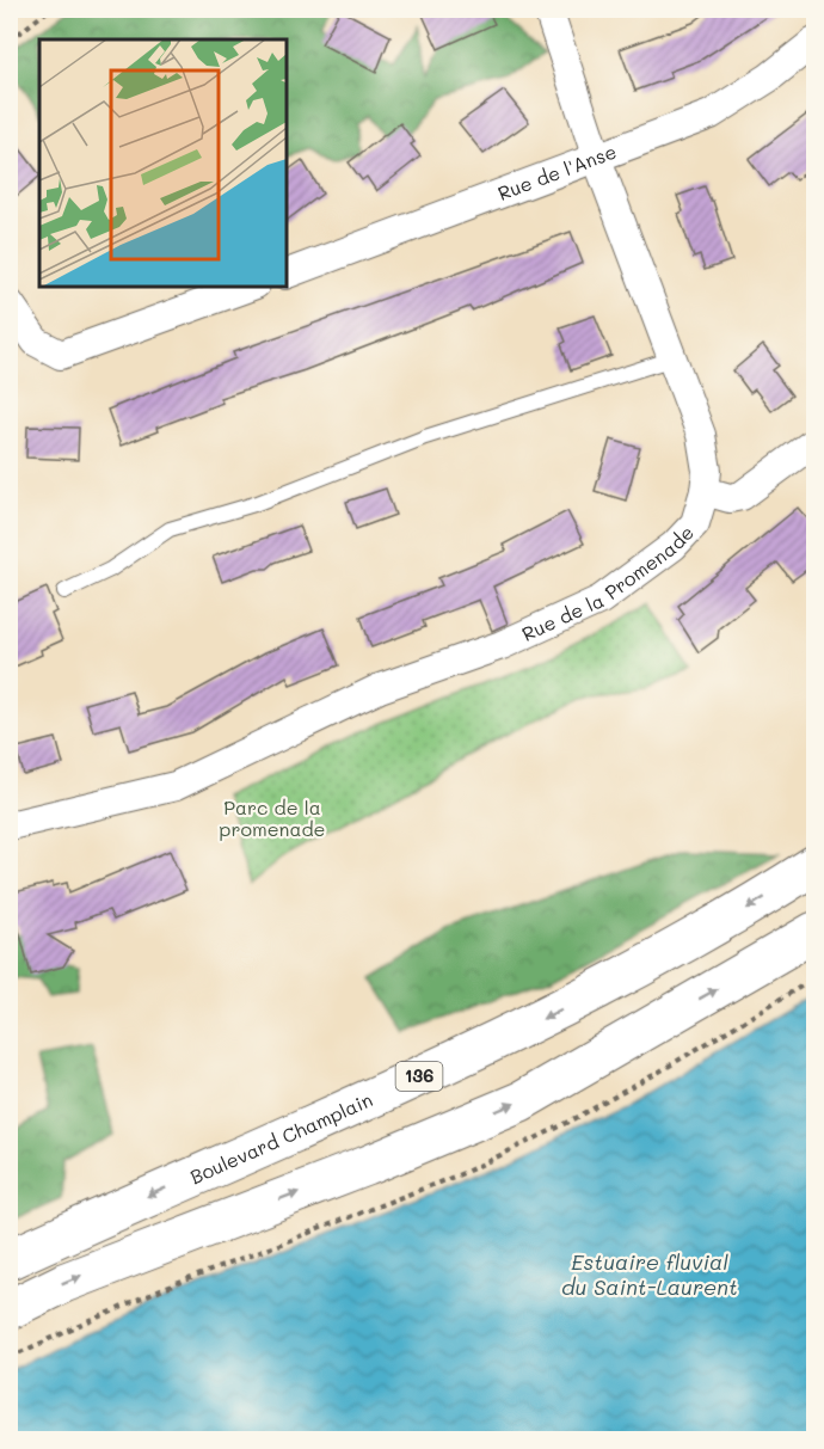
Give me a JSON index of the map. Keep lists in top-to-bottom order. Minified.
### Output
{"streets":{"main road":["136","Boulevard Champlain"],"street":["Rue de l'Anse","Rue de la Promenade"]},"crossings":[["Rue de l'Anse","Rue de la Promenade"]],"water":["Estuaire fluvial du Saint-Laurent"],"parks":["Parc de la promenade"]}
